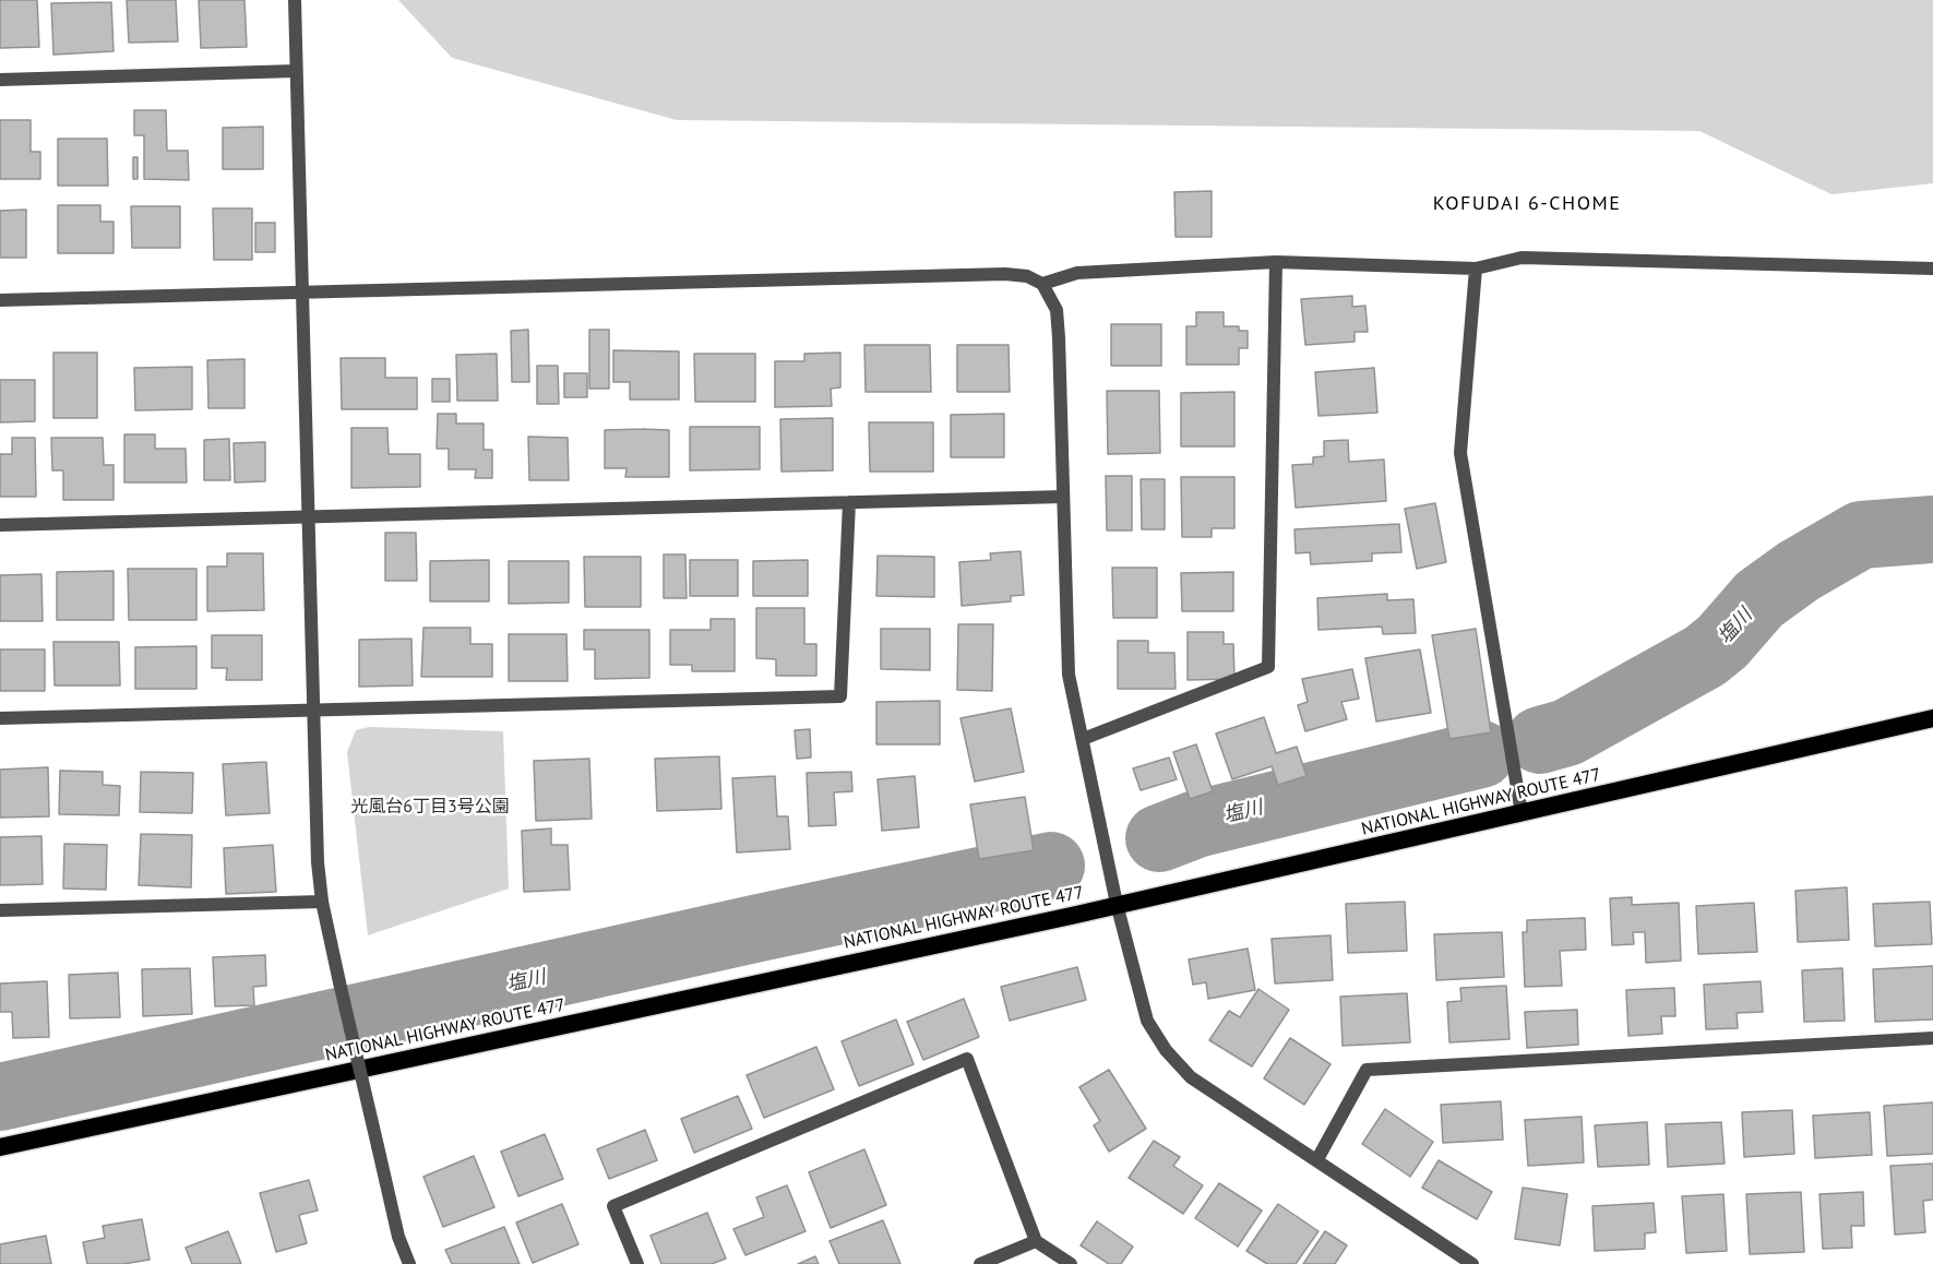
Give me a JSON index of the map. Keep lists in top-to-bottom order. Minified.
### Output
{"streets":{"highway":["NATIONAL HIGHWAY ROUTE 477"]},"districts":["KOFUDAI 6-CHOME"],"water":["塩川"],"parks":["光風台6丁目3号公園"]}
